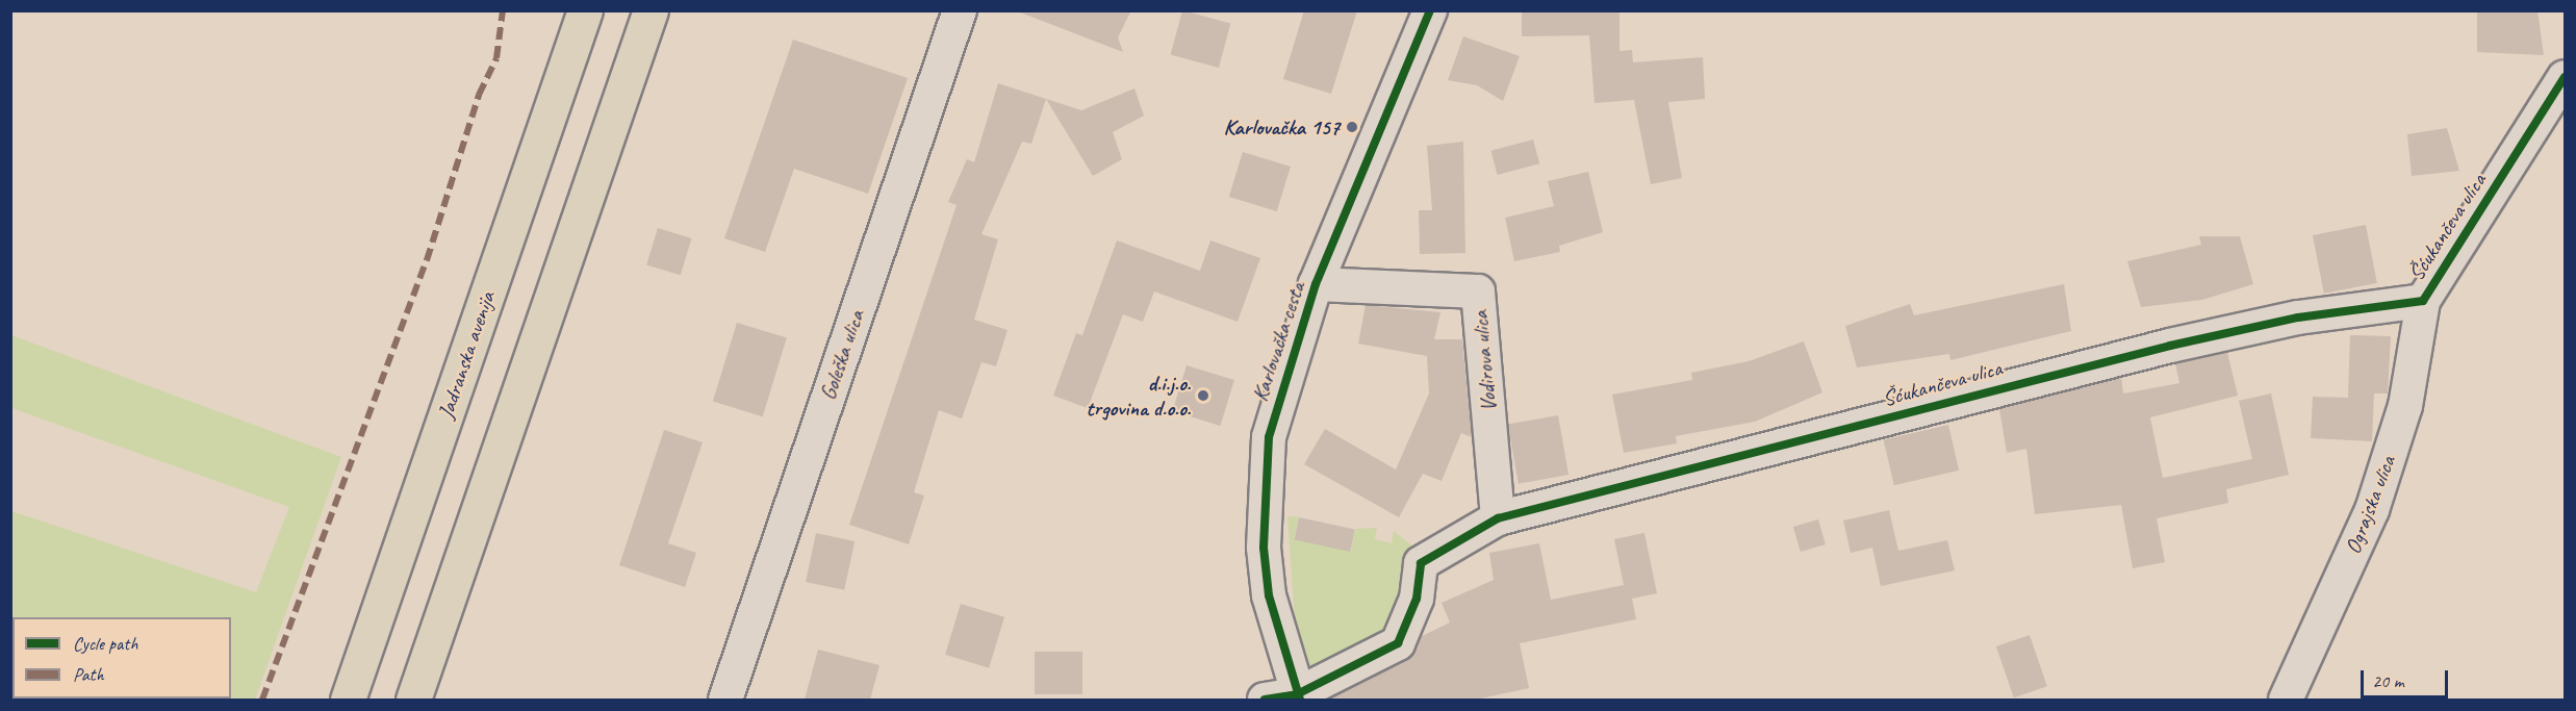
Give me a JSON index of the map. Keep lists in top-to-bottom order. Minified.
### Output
{"streets":{"main road":["Jadranska avenija"],"street":["Šćukančeva ulica","Karlovačka cesta","Goleška ulica","Vodirova ulica","Ograjska ulica"]},"crossings":[["Šćukančeva ulica","Karlovačka cesta"],["Šćukančeva ulica","Vodirova ulica"],["Šćukančeva ulica","Ograjska ulica"],["Karlovačka cesta","Vodirova ulica"]],"places":["Karlovačka 157","d.i.j.o. trgovina d.o.o."],"legend":["Cycle path","Path"],"scale_bar":"20 m"}
